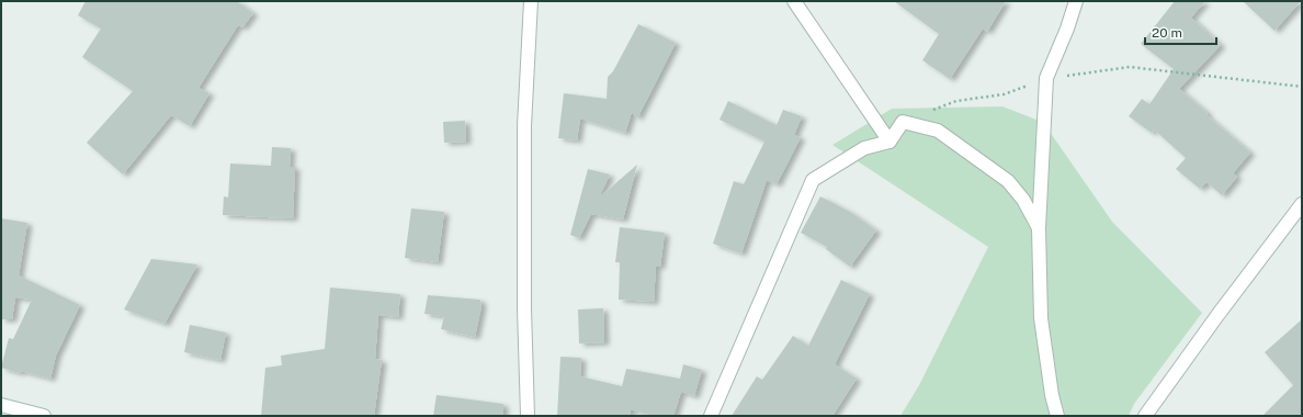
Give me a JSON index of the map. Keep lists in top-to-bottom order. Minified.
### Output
{"scale_bar":"20 m"}
